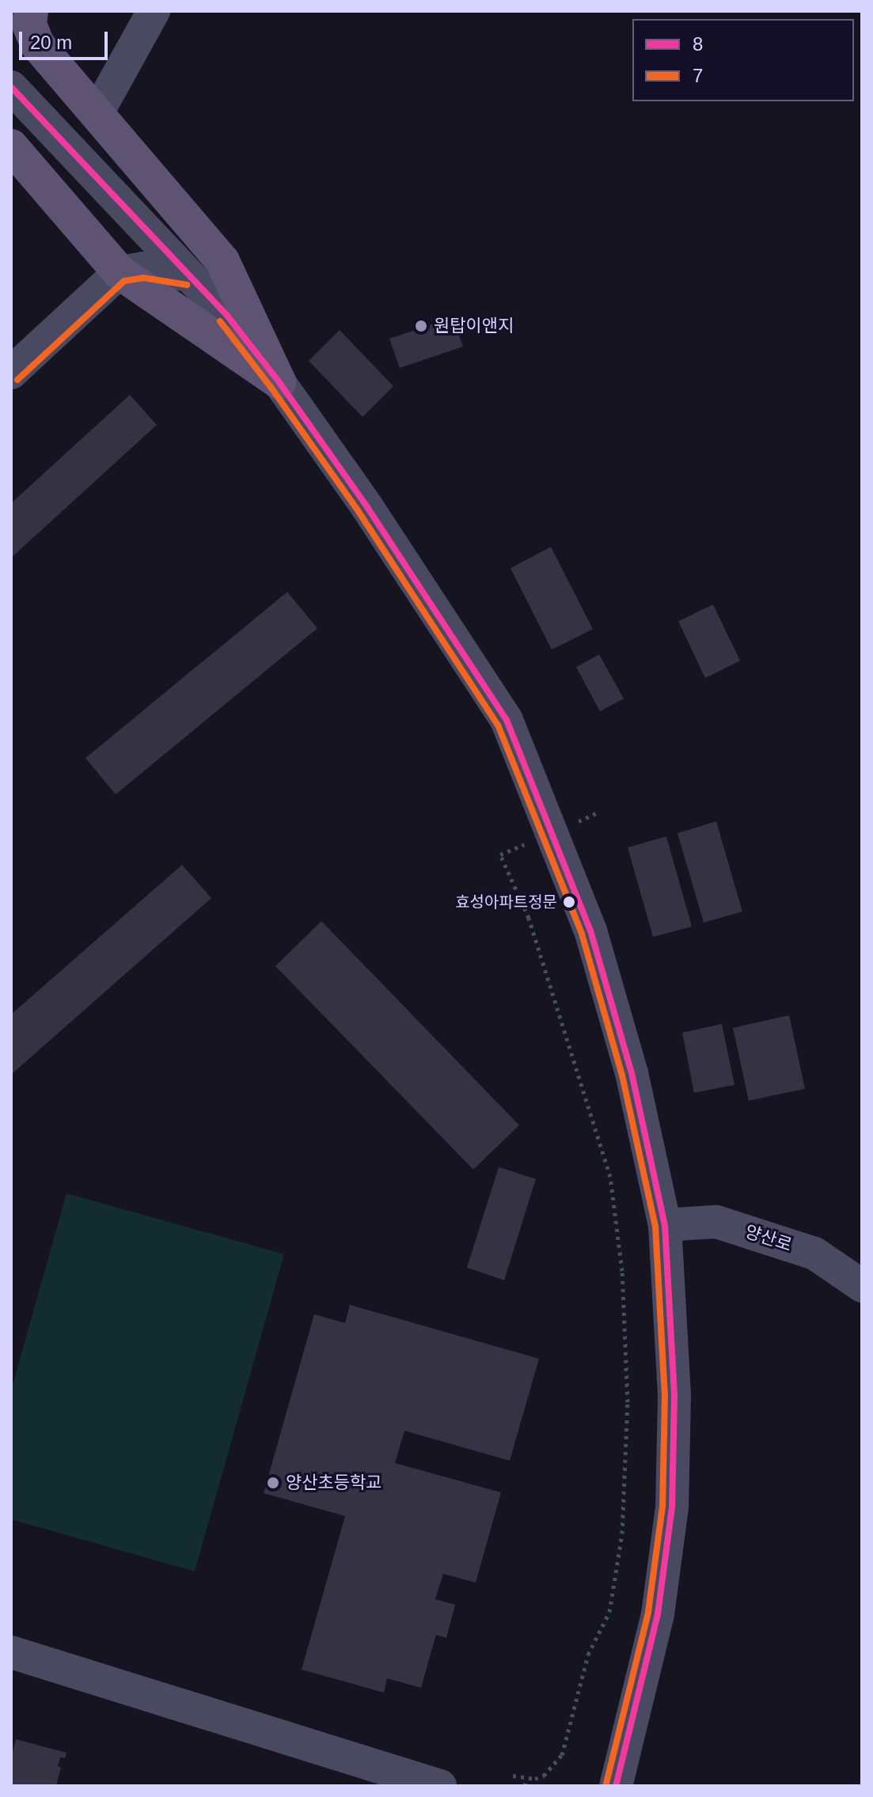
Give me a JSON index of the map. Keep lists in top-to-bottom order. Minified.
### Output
{"streets":{"street":["양산로"]},"places":["원탑이앤지","효성아파트정문","양산초등학교"],"lines":["transit line 8","transit line 7"],"legend":["8","7"],"scale_bar":"20 m"}
